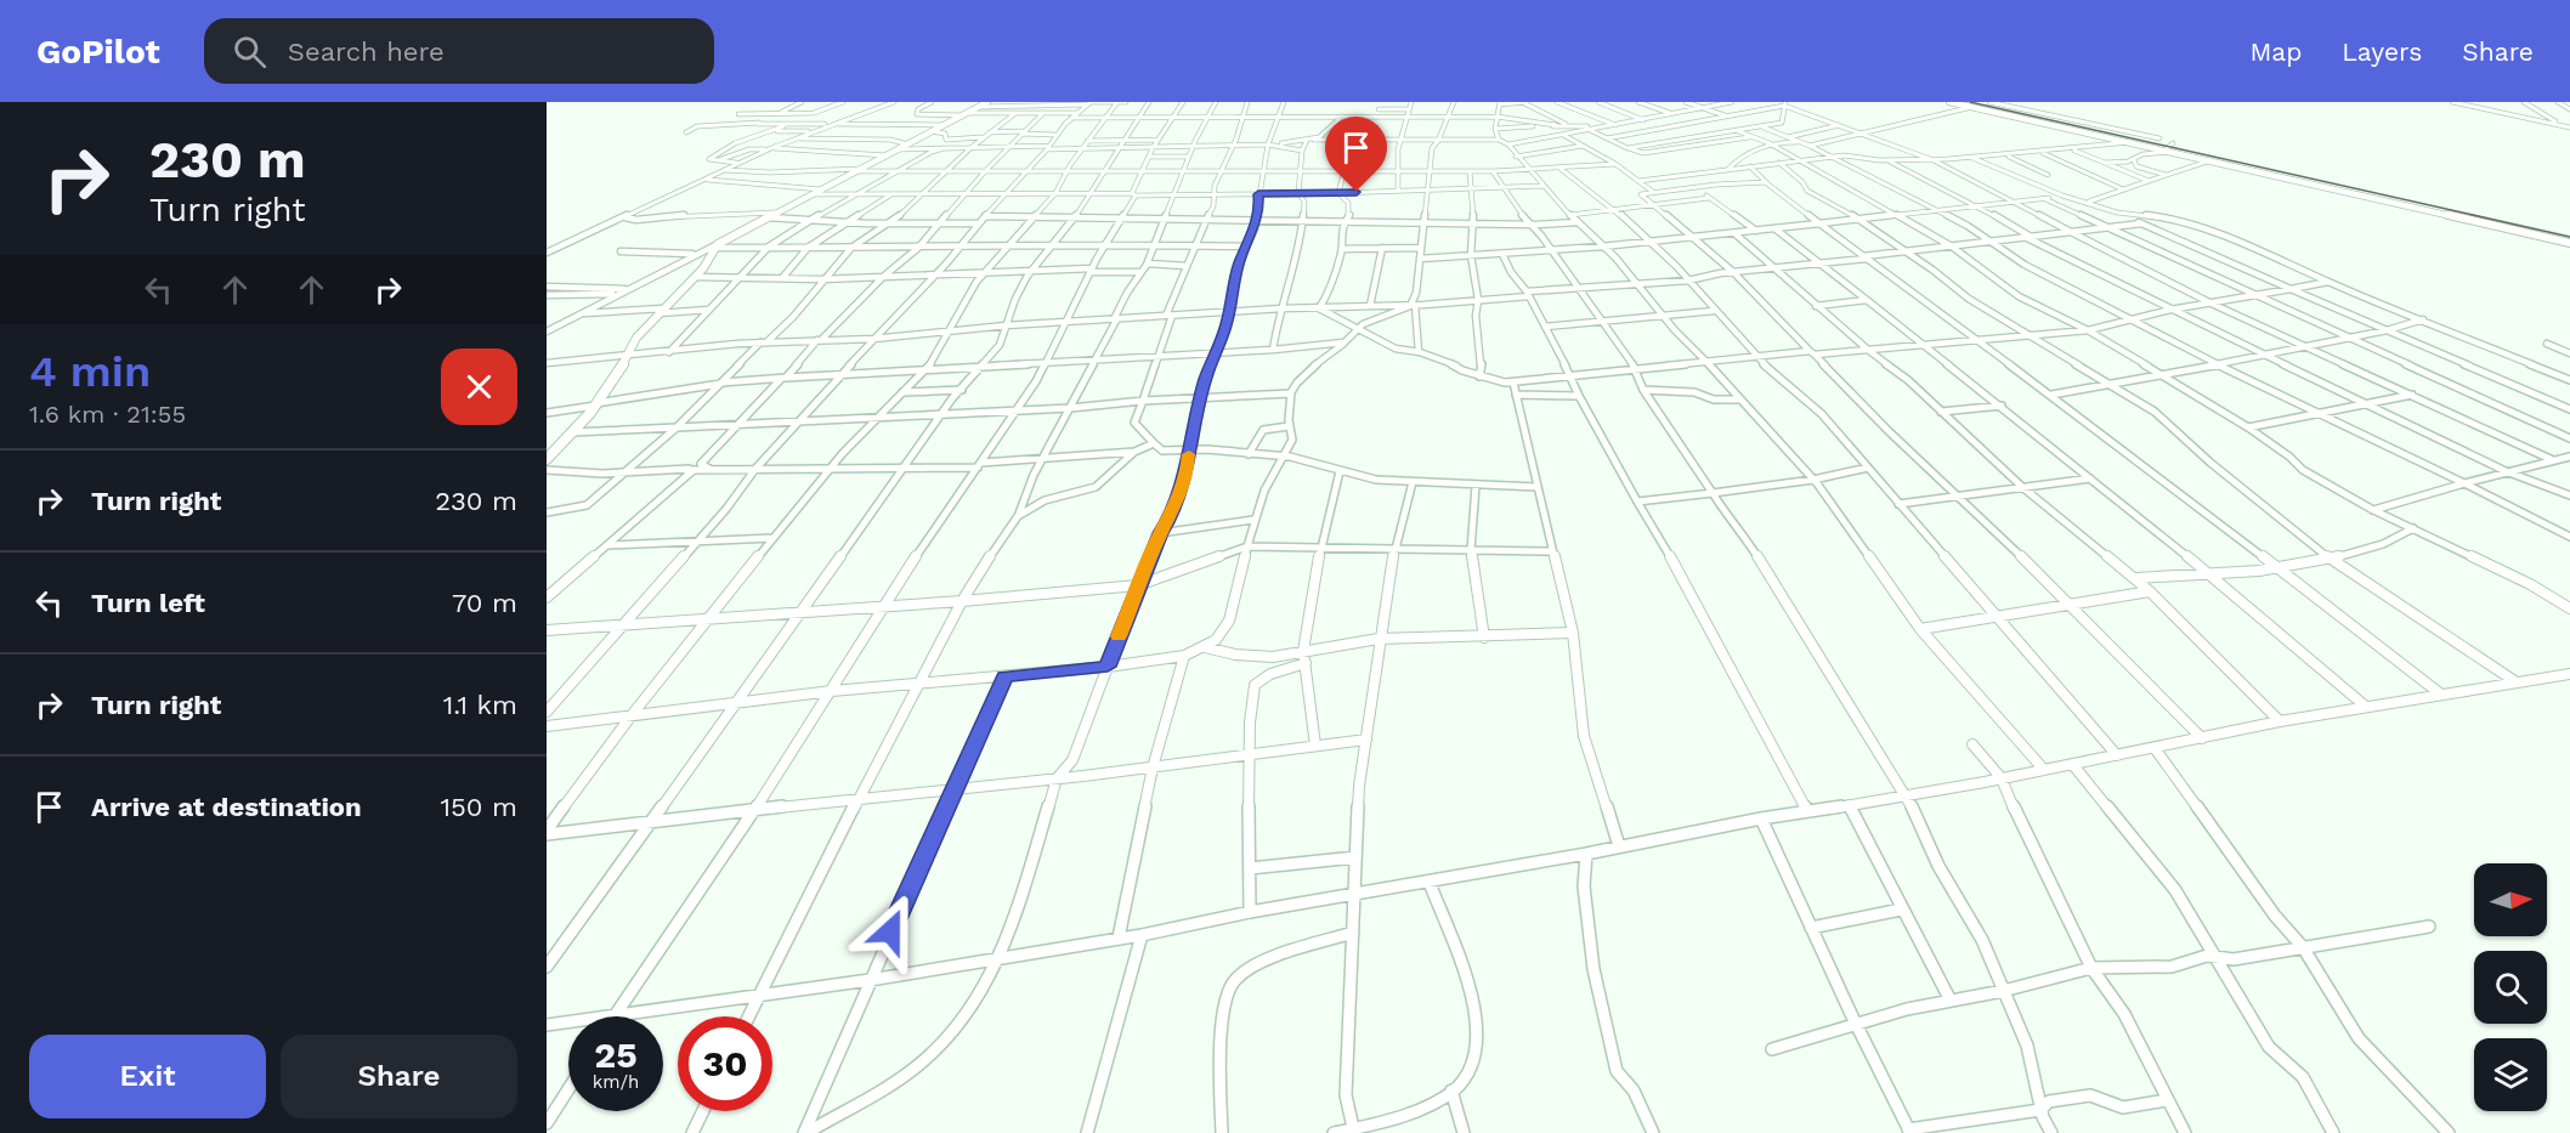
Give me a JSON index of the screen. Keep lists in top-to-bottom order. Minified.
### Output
{"north":"right","page":{"header":"GoPilot","search":"Search here","nav":["Map","Layers","Share"],"turn":["230 m","Turn right"],"heading":["4 min","1.6 km · 21:55"],"list":[{"name":"Turn right","value":"230 m"},{"name":"Turn left","value":"70 m"},{"name":"Turn right","value":"1.1 km"},{"name":"Arrive at destination","value":"150 m"}],"speed":"25 km/h","limit":"30","buttons":["Exit","Share"]}}
